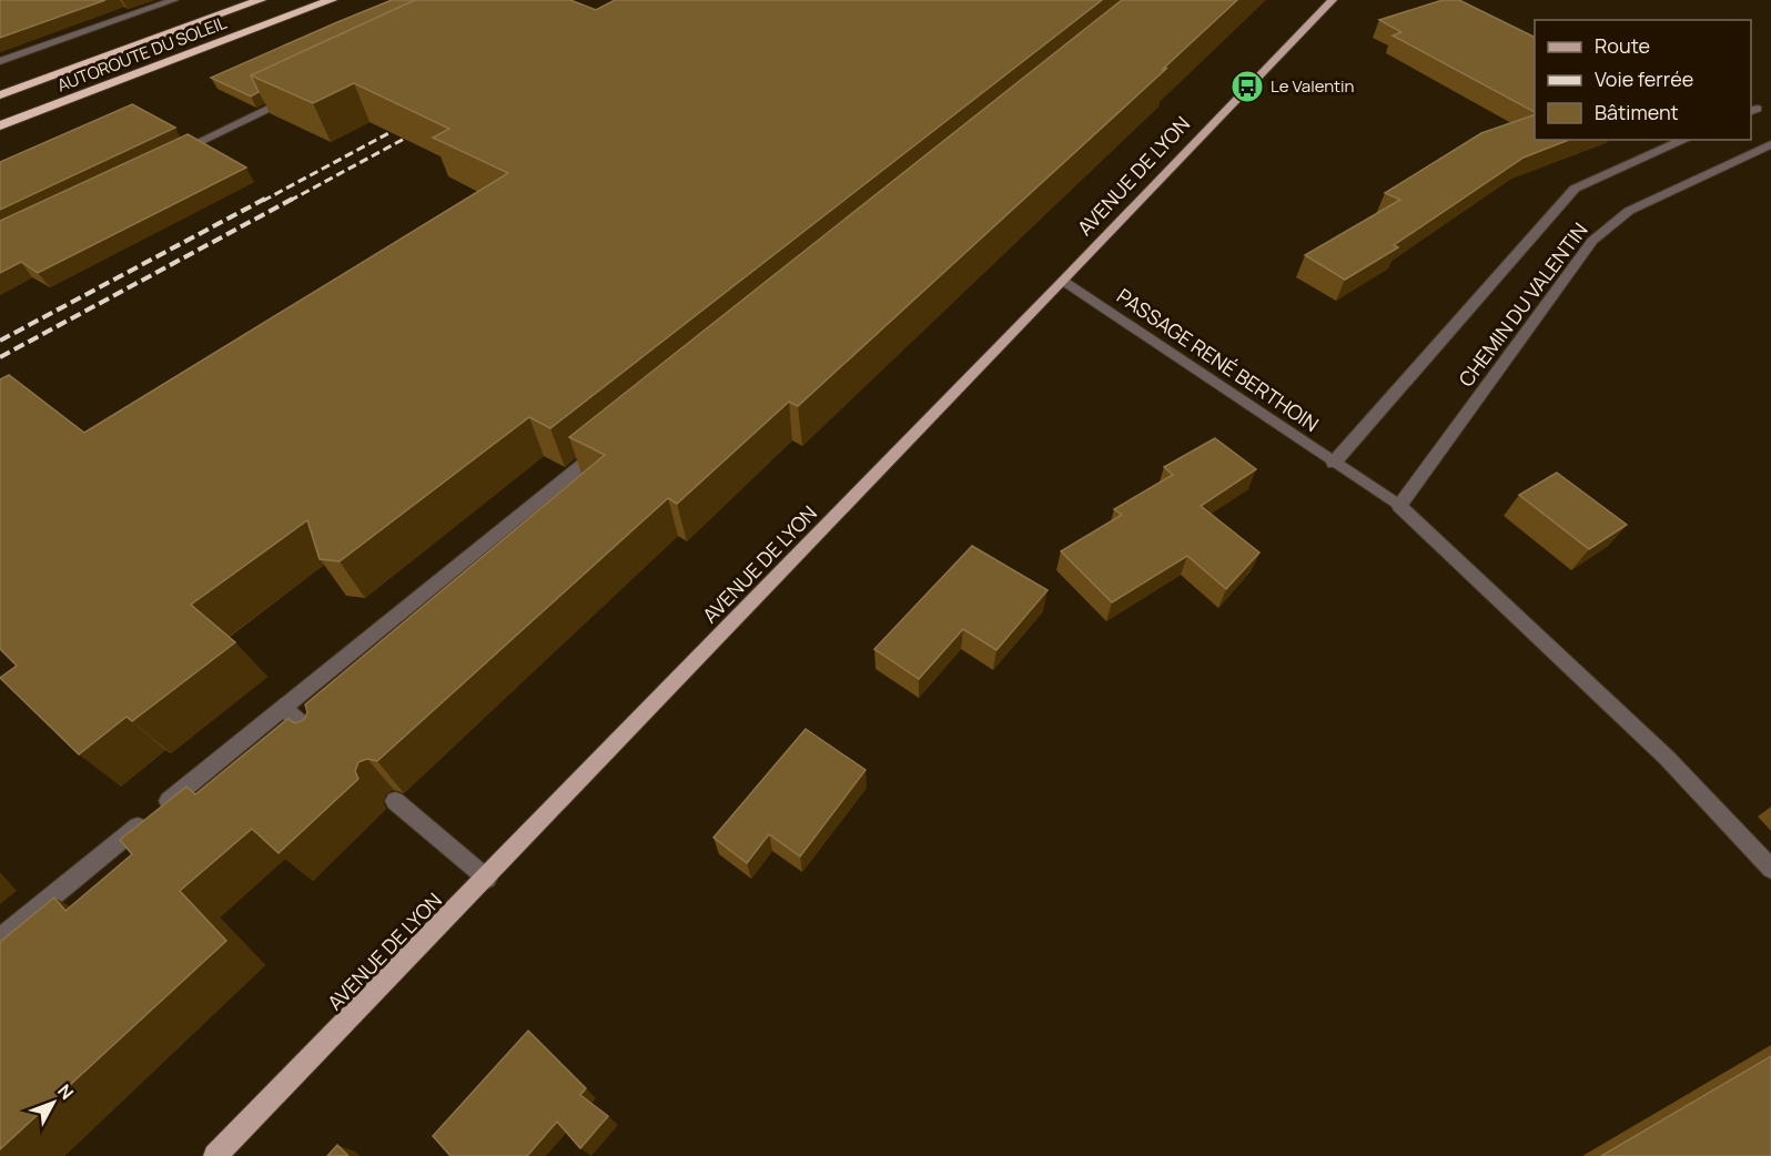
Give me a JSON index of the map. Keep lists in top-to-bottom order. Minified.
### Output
{"streets":{"highway":["AUTOROUTE DU SOLEIL"],"main road":["AVENUE DE LYON"],"street":["CHEMIN DU VALENTIN","PASSAGE RENÉ BERTHOIN"]},"crossings":[["AVENUE DE LYON","PASSAGE RENÉ BERTHOIN"],["CHEMIN DU VALENTIN","PASSAGE RENÉ BERTHOIN"]],"places":{"bus stop":["Le Valentin"]},"legend":["Route","Voie ferrée","Bâtiment"],"north":"top right"}
